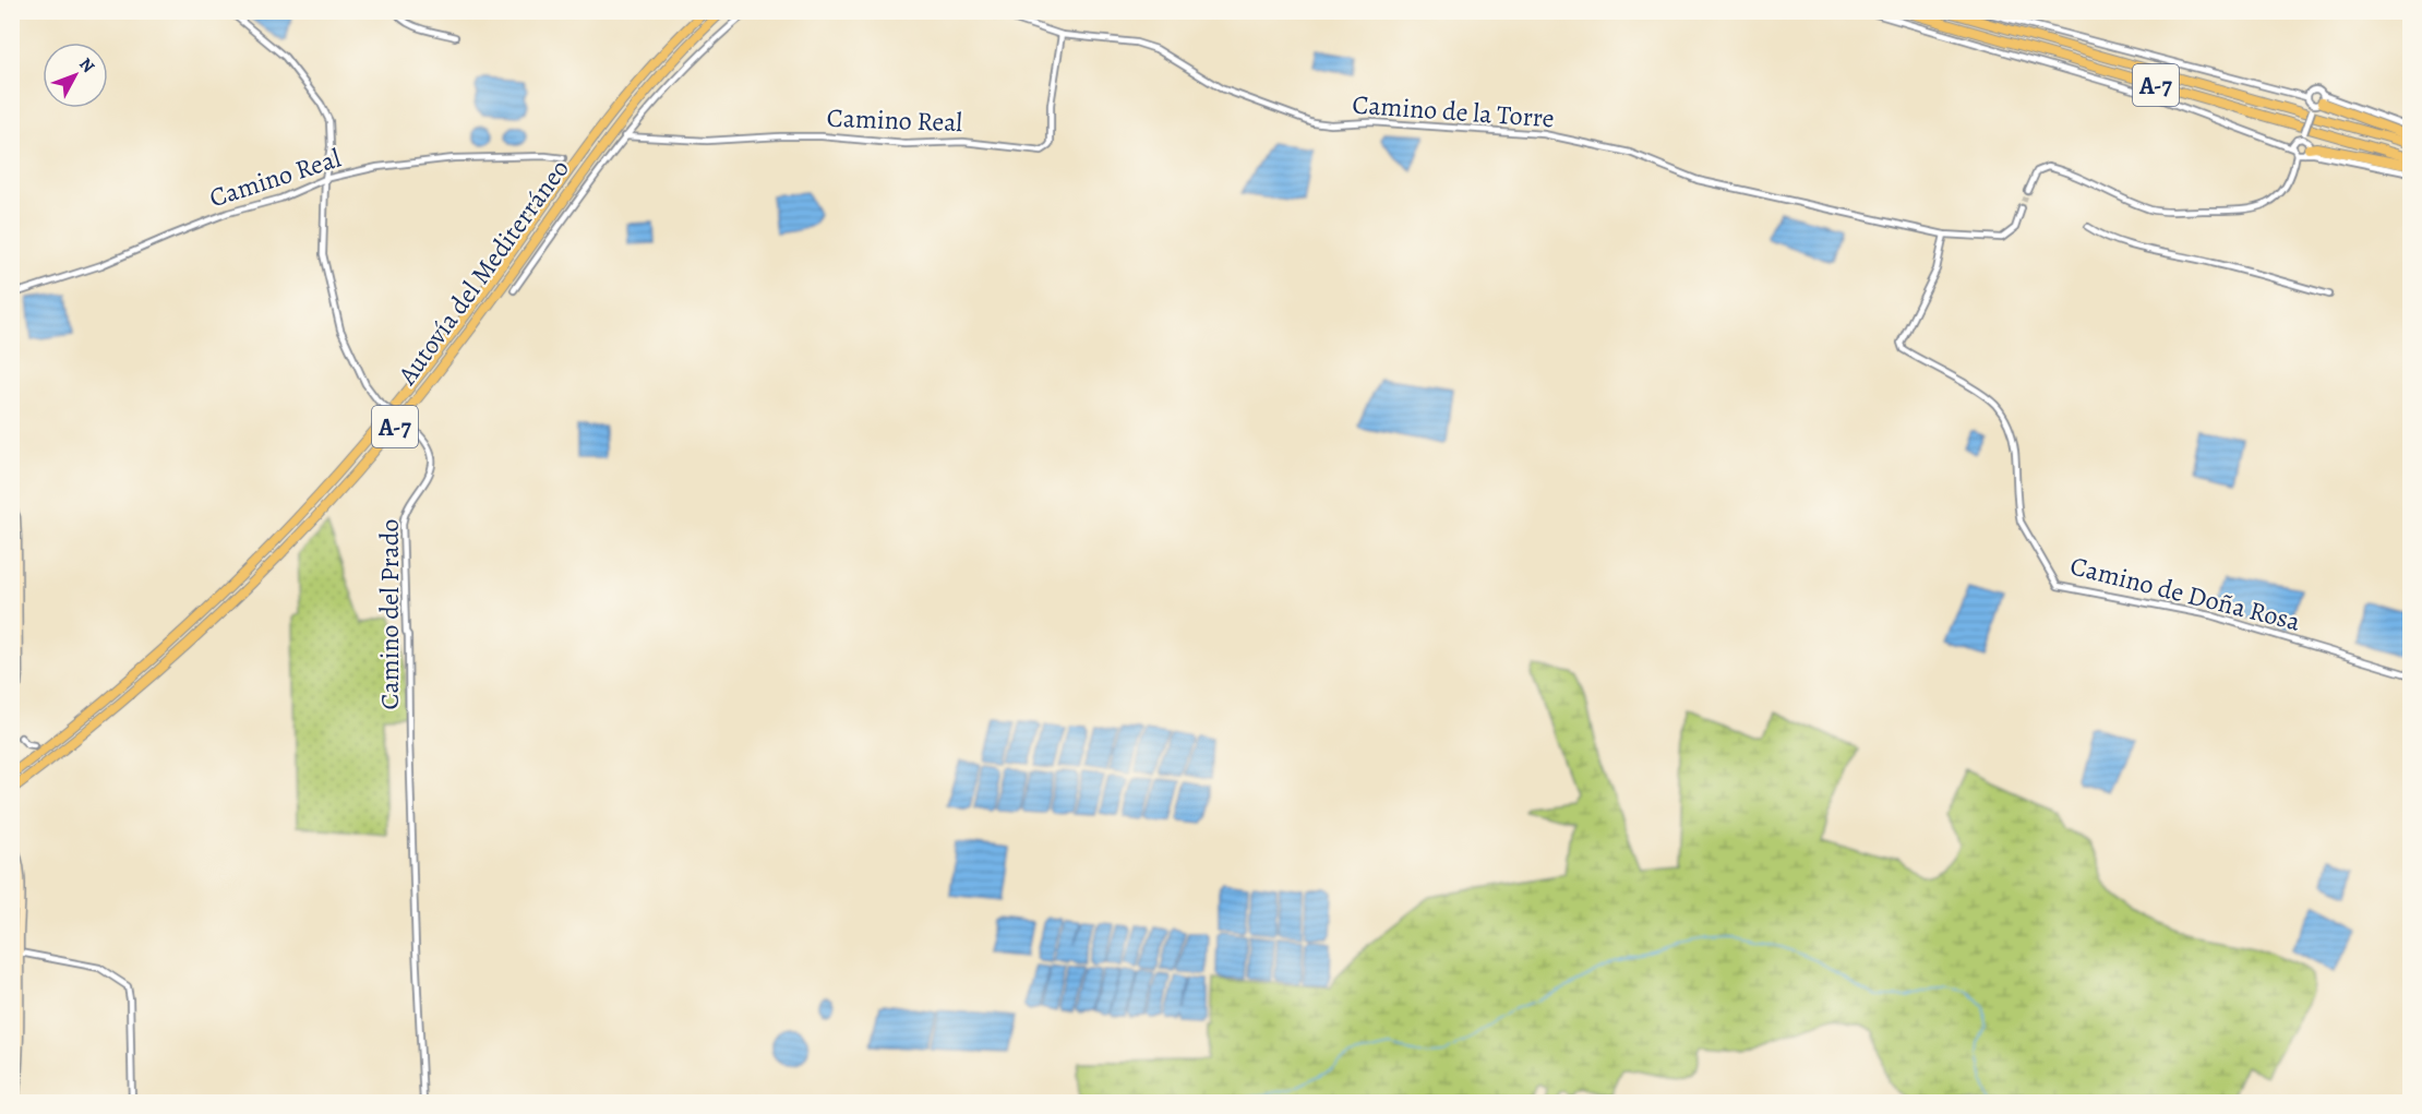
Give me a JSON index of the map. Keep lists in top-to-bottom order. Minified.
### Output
{"streets":{"highway":["A-7","Autovía del Mediterráneo"],"street":["Camino de la Torre","Camino Real","Camino de Doña Rosa","Camino del Prado"]},"crossings":[["Camino de la Torre","Camino Real"],["Camino de la Torre","Camino de Doña Rosa"],["Camino Real","Camino del Prado"]],"north":"top right"}
